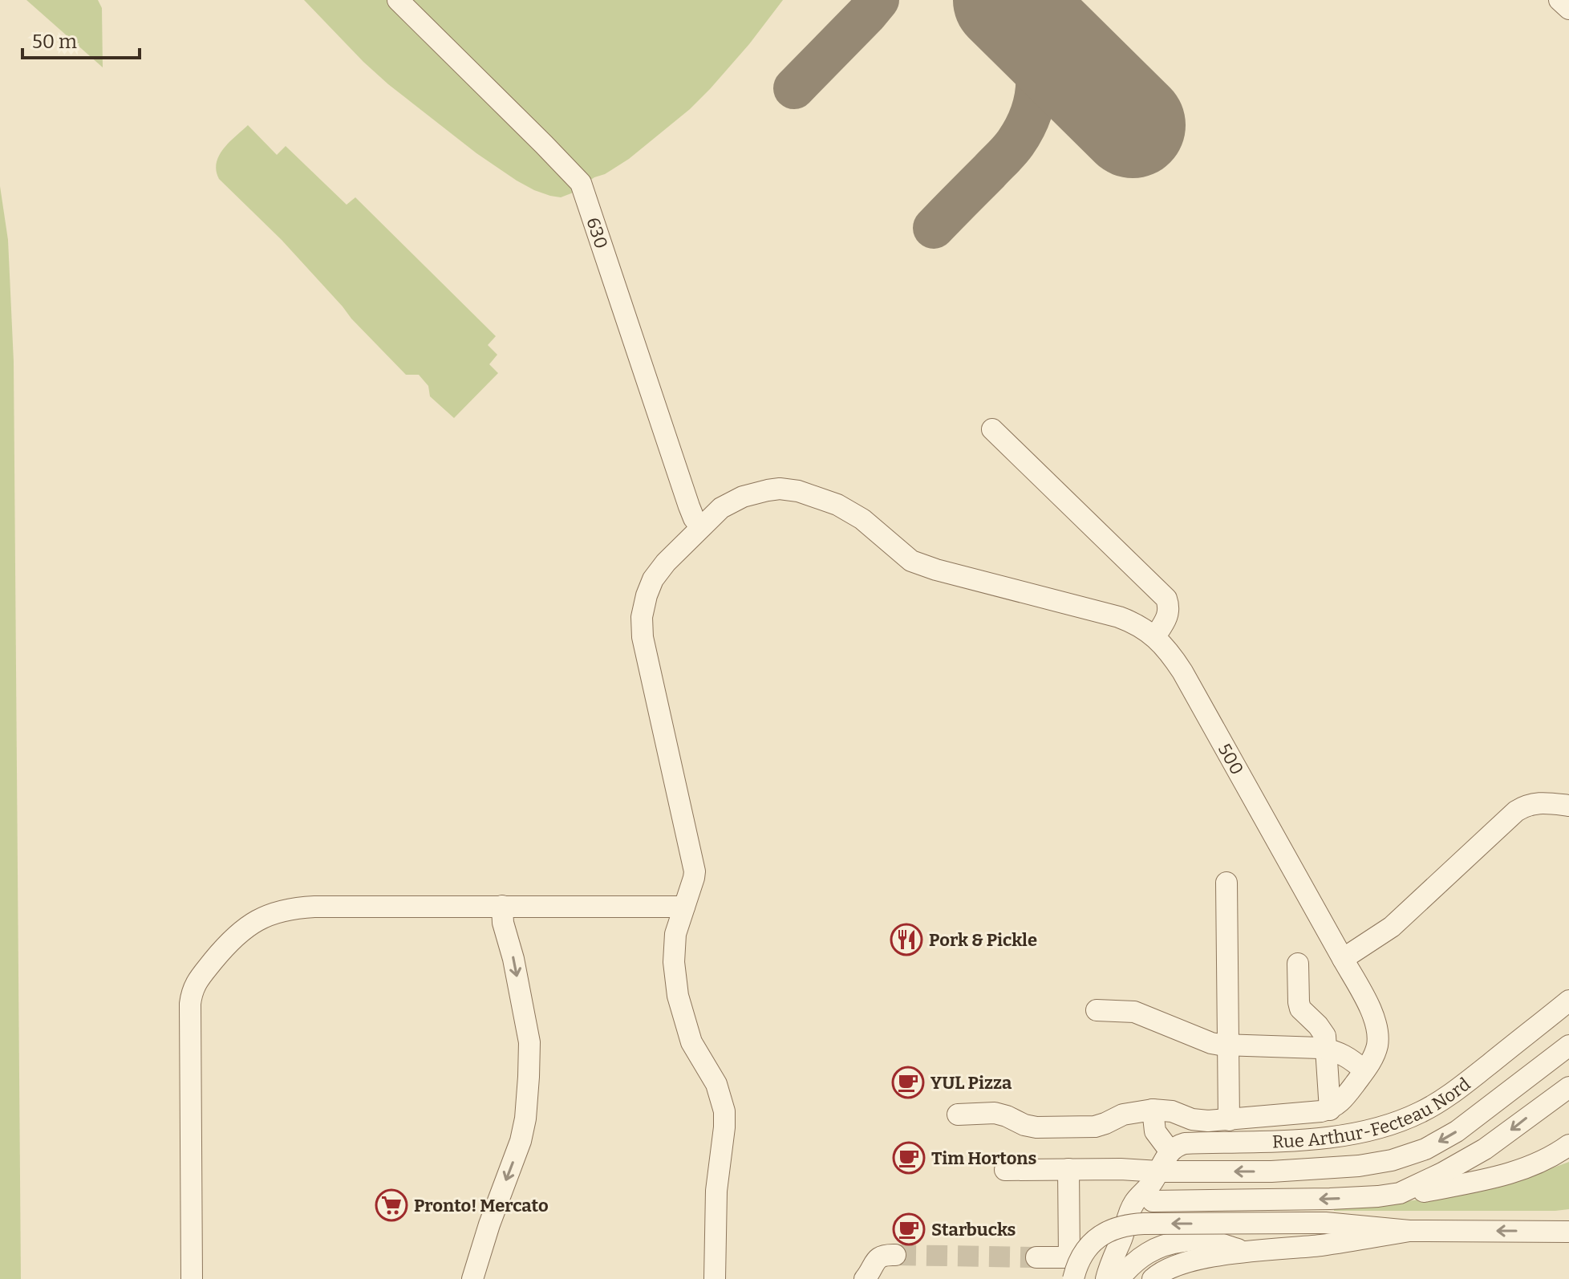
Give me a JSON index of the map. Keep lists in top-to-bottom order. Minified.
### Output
{"streets":{"street":["630","500","Rue Arthur-Fecteau Nord"]},"crossings":[["630","500"]],"places":{"restaurant":["Pork & Pickle"],"cafe":["YUL Pizza","Tim Hortons","Starbucks"],"supermarket":["Pronto! Mercato"]},"scale_bar":"50 m"}
